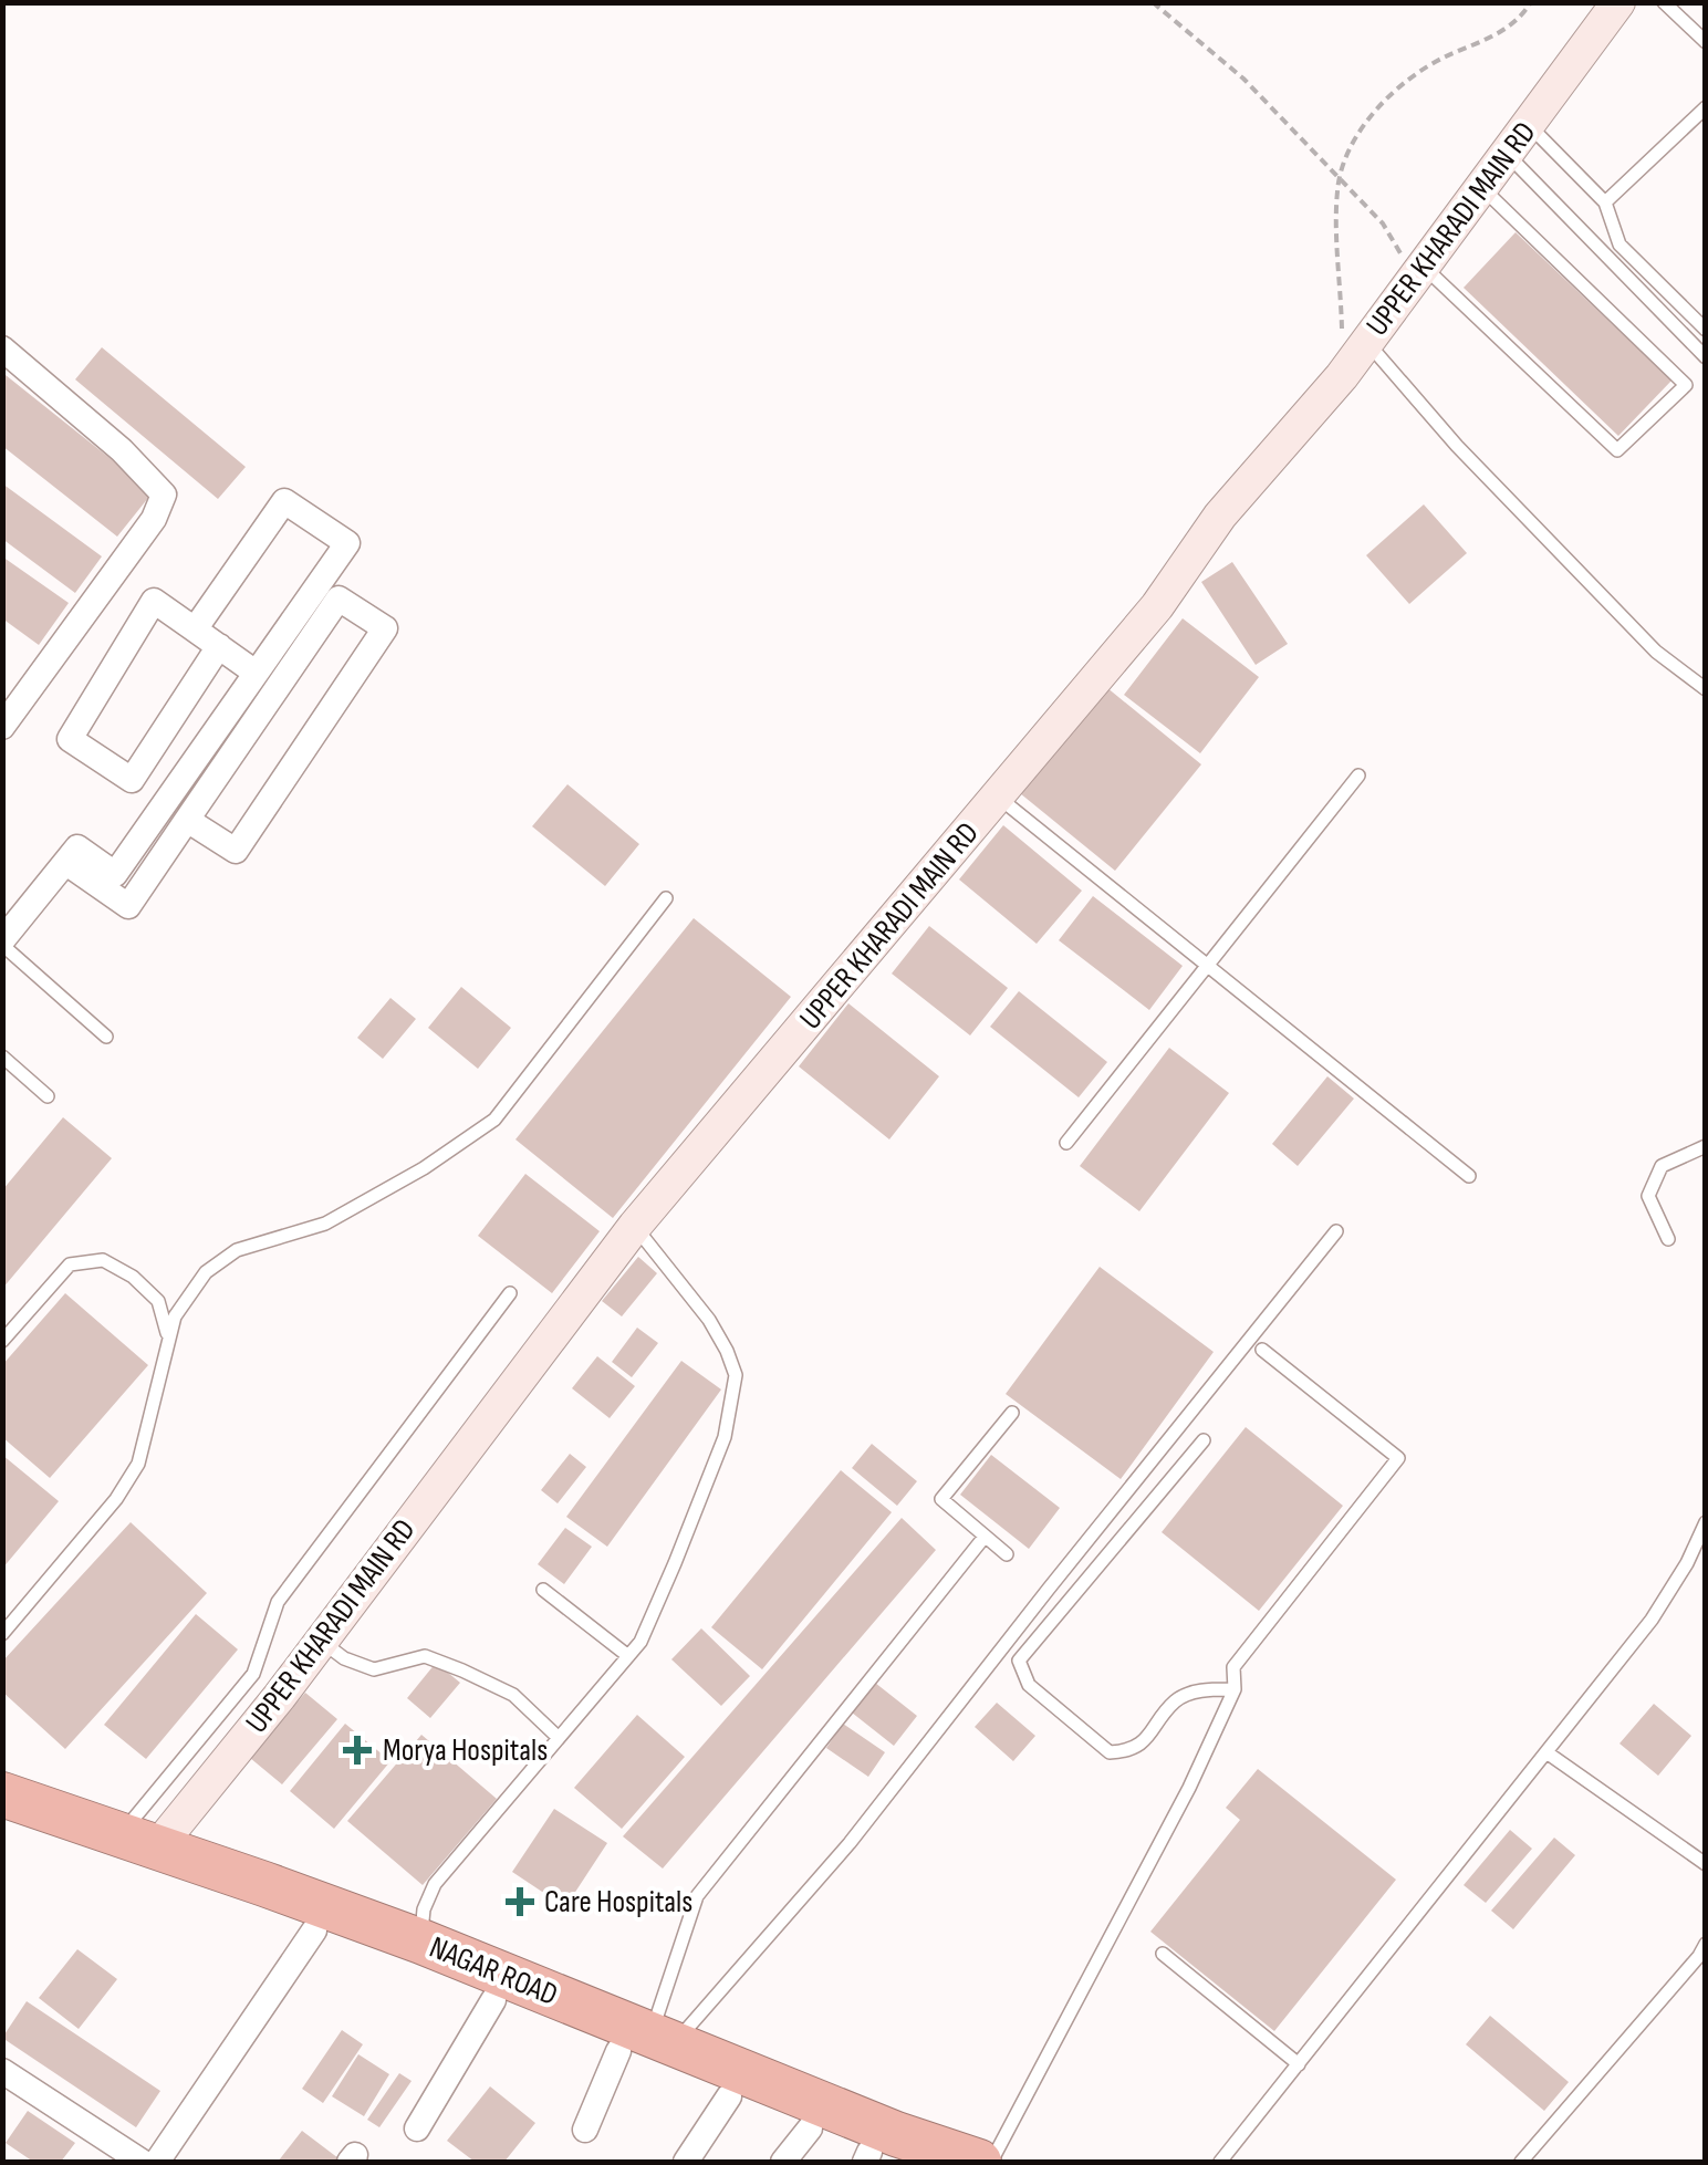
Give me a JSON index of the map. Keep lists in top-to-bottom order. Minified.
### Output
{"streets":{"highway":["NAGAR ROAD"],"street":["UPPER KHARADI MAIN RD"]},"crossings":[["UPPER KHARADI MAIN RD","NAGAR ROAD"]],"places":{"health":["Morya Hospitals","Care Hospitals"]}}
